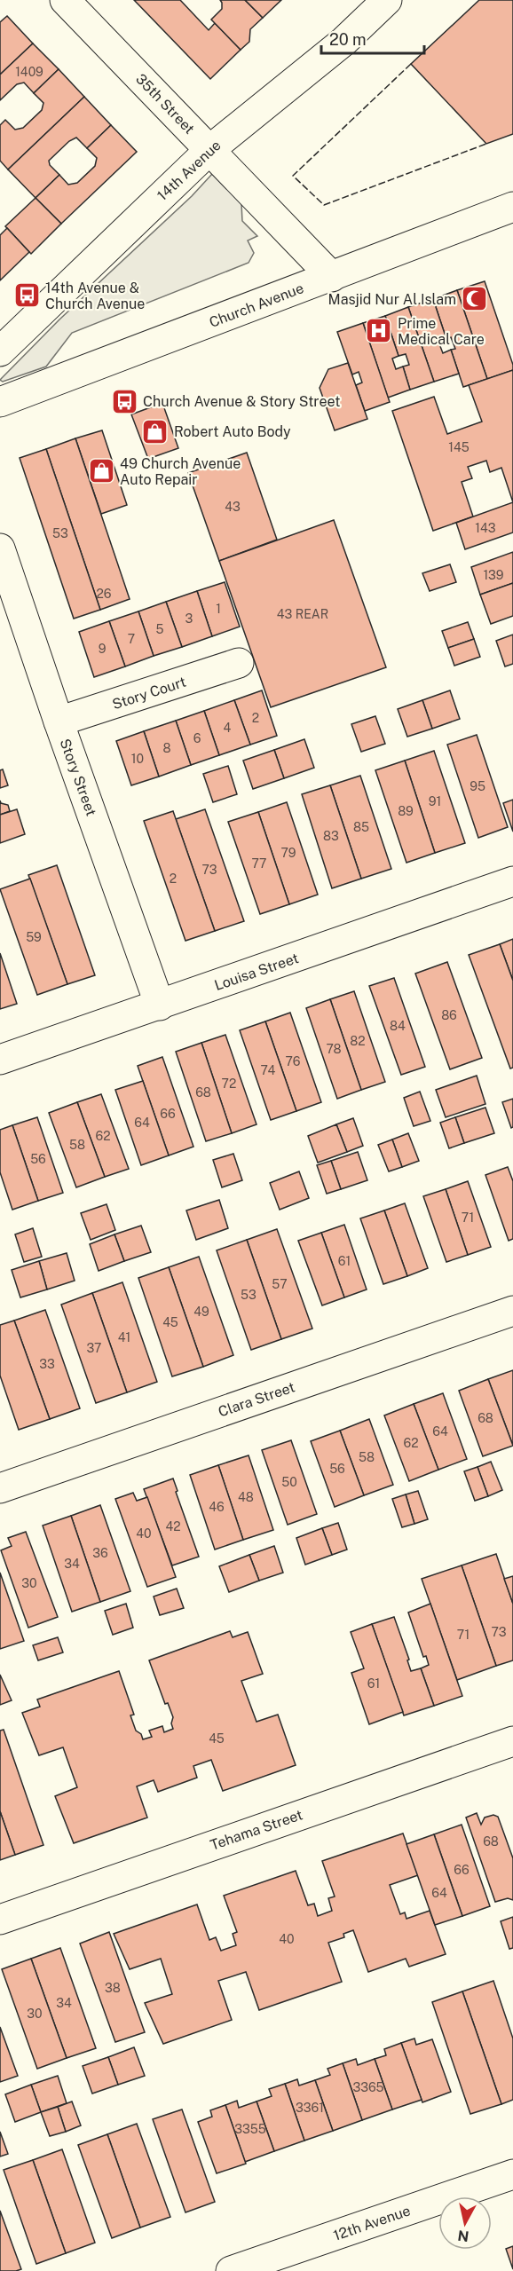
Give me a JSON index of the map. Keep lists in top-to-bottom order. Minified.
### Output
{"streets":{"street":["35th Street","14th Avenue","Church Avenue","Story Court","Story Street","Louisa Street","Clara Street","Tehama Street","12th Avenue"]},"crossings":[["35th Street","14th Avenue"],["35th Street","Church Avenue"],["Story Court","Story Street"],["Story Street","Louisa Street"]],"places":{"bus stop":["14th Avenue & Church Avenue","Church Avenue & Story Street"],"mosque":["Masjid Nur Al Islam"],"hospital":["Prime Medical Care"],"shop":["Robert Auto Body","49 Church Avenue Auto Repair"]},"house_numbers":["1409","145","43","143","53","139","26","1","43 REAR","3","5","7","9","2","4","6","8","10","95","91","89","85","83","79","77","73","2","59","86","84","82","78","76","74","72","68","66","64","62","58","56","71","61","57","53","49","45","41","37","33","68","64","62","58","56","50","48","46","42","40","36","34","30","73","71","61","45","68","66","64","40","38","34","30","3365","3361","3355"],"scale_bar":"20 m","north":"bottom"}
